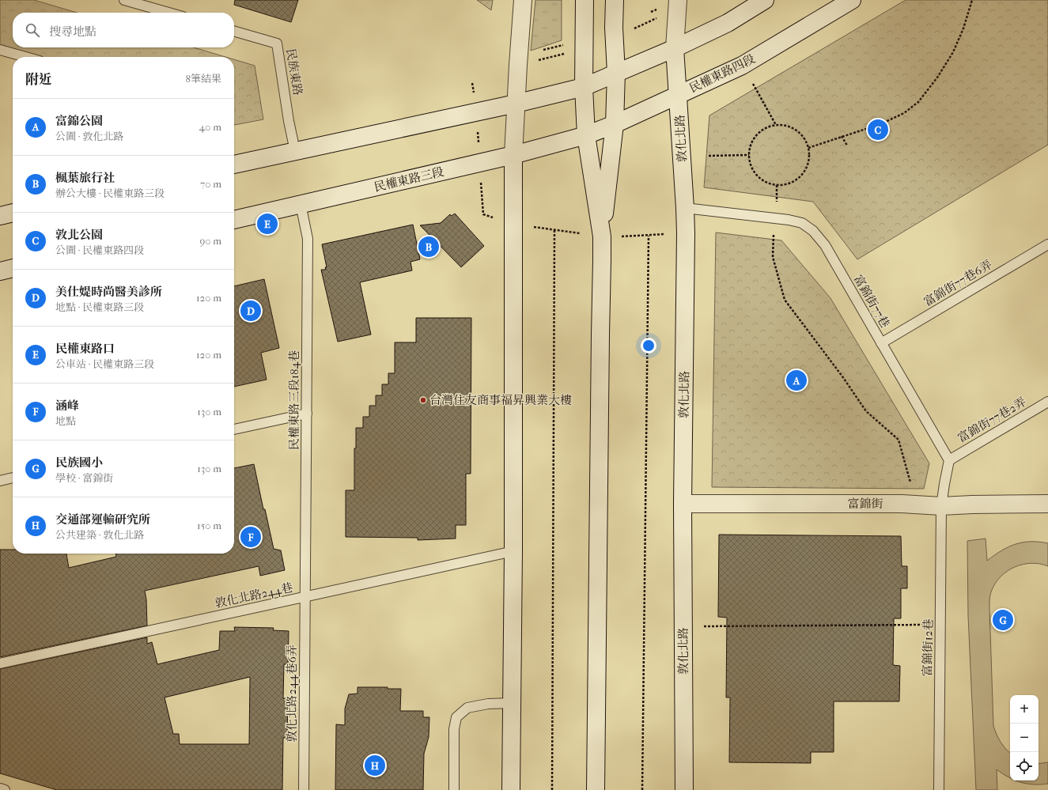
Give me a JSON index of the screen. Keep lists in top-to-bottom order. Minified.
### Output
{"streets":{"main road":["民權東路四段","敦化北路","民權東路三段","富錦街"],"lane":["民族東路","富錦街77巷6弄","富錦街77巷","民權東路三段184巷","富錦街77巷2弄","敦化北路244巷","富錦街12巷","敦化北路244巷6弄"]},"crossings":[["民權東路四段","敦化北路"],["民權東路四段","民權東路三段"],["敦化北路","富錦街77巷"],["敦化北路","富錦街"],["民權東路三段","民權東路三段184巷"],["富錦街77巷6弄","富錦街77巷"],["富錦街77巷","富錦街77巷2弄"],["民權東路三段184巷","敦化北路244巷"],["民權東路三段184巷","敦化北路244巷6弄"],["富錦街","富錦街12巷"],["敦化北路244巷","敦化北路244巷6弄"]],"places":["台灣住友商事福昇興業大樓"],"page":{"search":"搜尋地點","heading":["附近","8筆結果"],"list":[{"mark":"A","name":"富錦公園","note":"公園 · 敦化北路","value":"40 m"},{"mark":"B","name":"楓葉旅行社","note":"辦公大樓 · 民權東路三段","value":"70 m"},{"mark":"C","name":"敦北公園","note":"公園 · 民權東路四段","value":"90 m"},{"mark":"D","name":"美仕媞時尚醫美診所","note":"地點 · 民權東路三段","value":"120 m"},{"mark":"E","name":"民權東路口","note":"公車站 · 民權東路三段","value":"120 m"},{"mark":"F","name":"涵峰","note":"地點","value":"130 m"},{"mark":"G","name":"民族國小","note":"學校 · 富錦街","value":"130 m"},{"mark":"H","name":"交通部運輸研究所","note":"公共建築 · 敦化北路","value":"150 m"}],"pins":["C","E","B","D","A","F","G","H"],"map_buttons":["+","−"]}}
